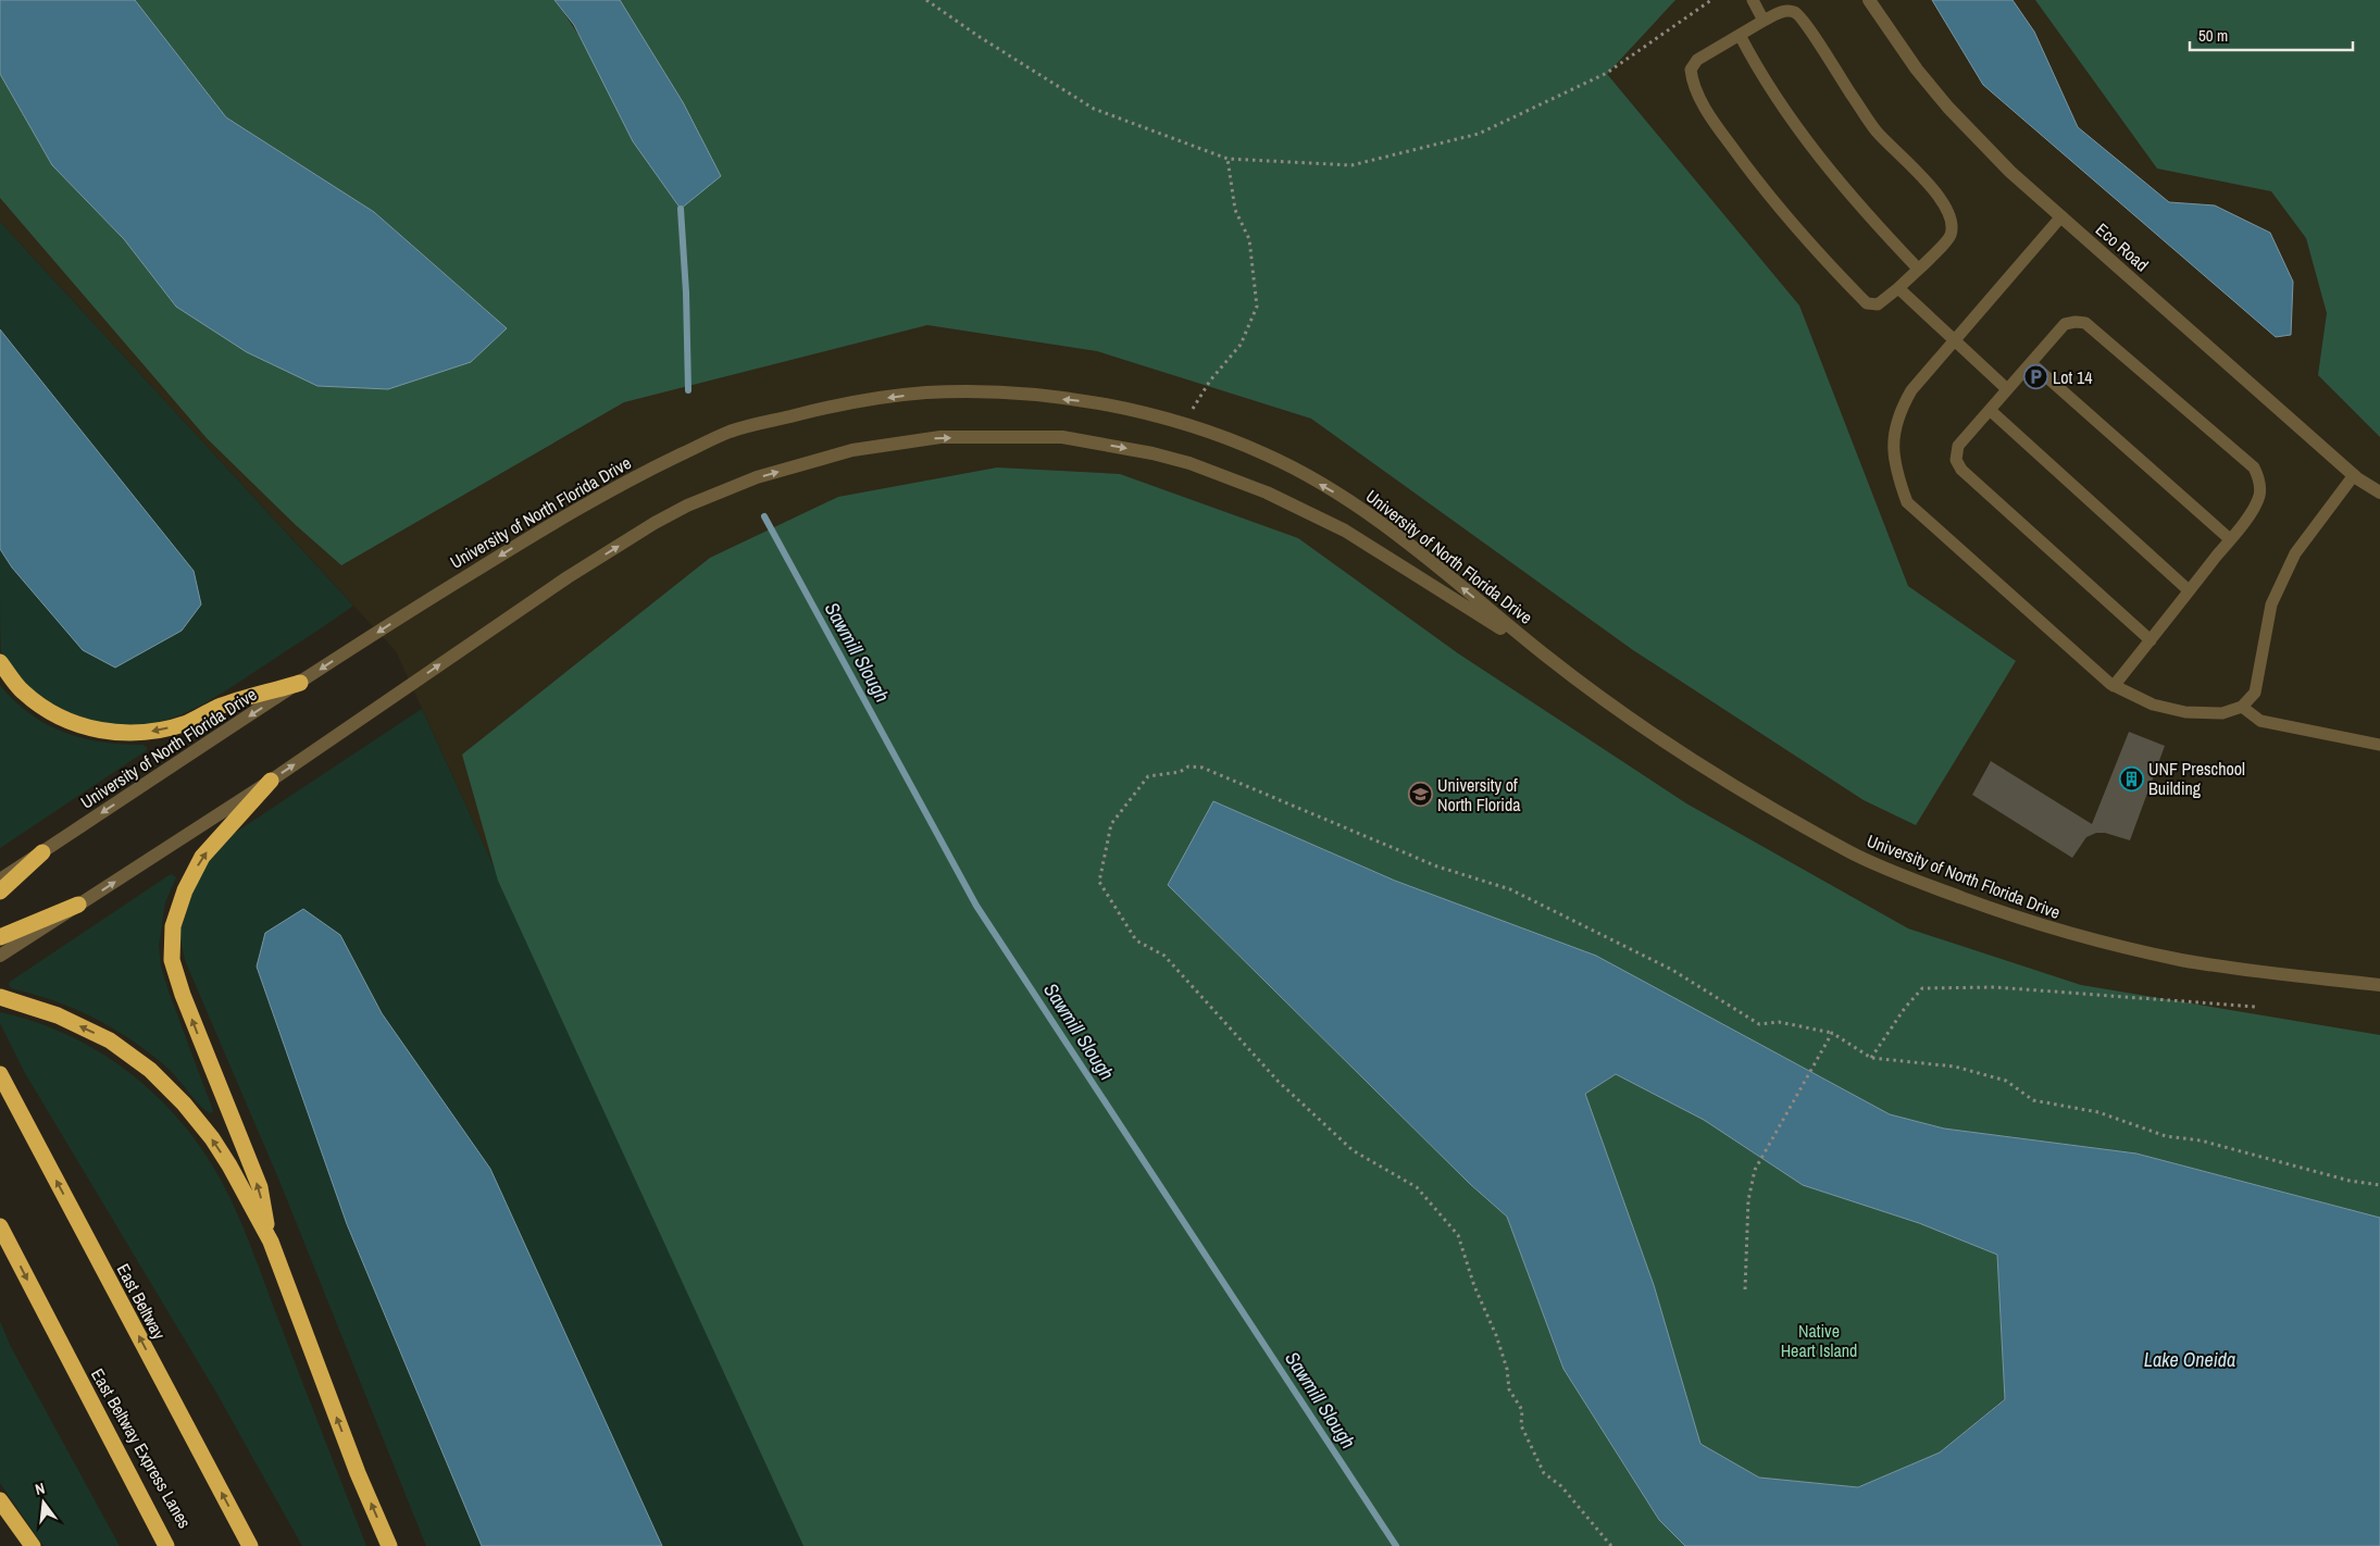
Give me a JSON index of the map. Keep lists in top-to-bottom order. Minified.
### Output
{"streets":{"highway":["East Beltway","East Beltway Express Lanes"],"street":["Eco Road","University of North Florida Drive"]},"water":["Sawmill Slough","Lake Oneida"],"parks":["Native Heart Island"],"places":{"parking":["Lot 14"],"building":["UNF Preschool Building"],"school or university":["University of North Florida"]},"scale_bar":"50 m","north":"top"}
